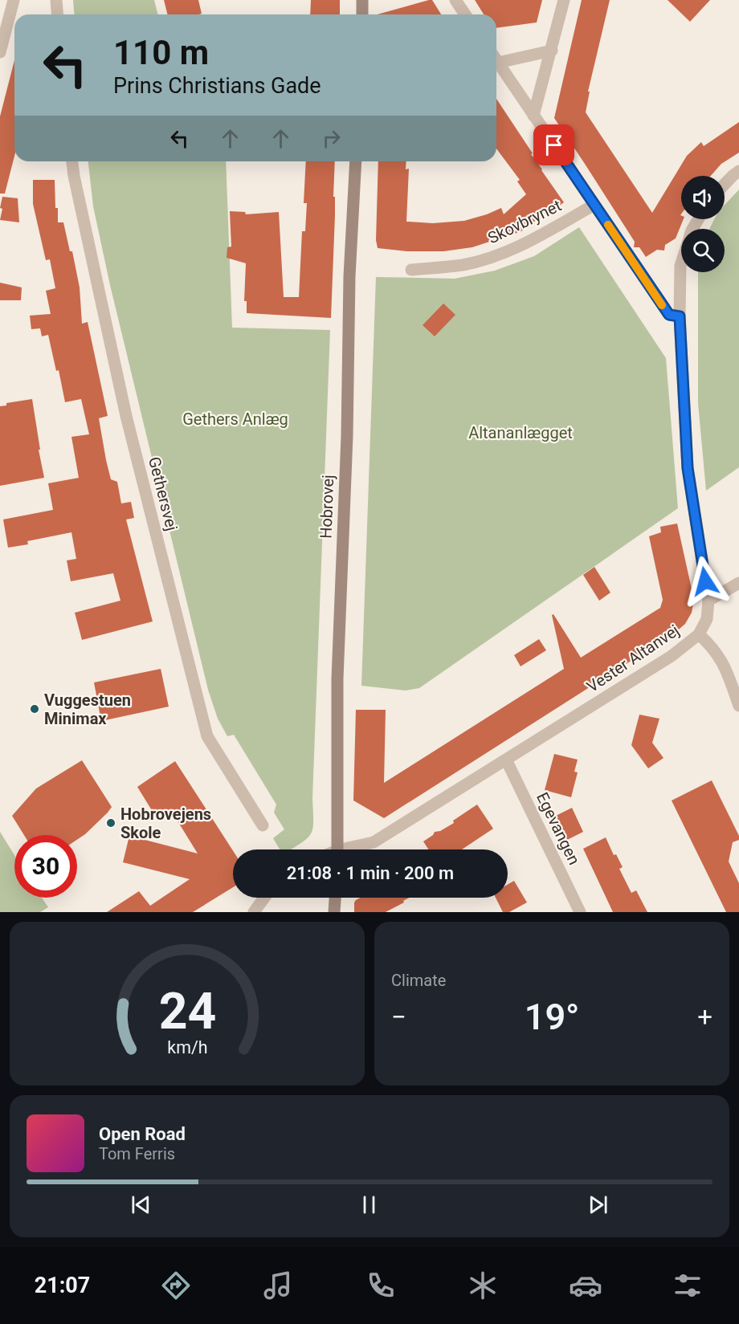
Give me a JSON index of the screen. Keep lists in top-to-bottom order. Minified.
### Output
{"streets":{"street":["Skovbrynet","Gethersvej","Hobrovej","Vester Altanvej","Egevangen"]},"crossings":[["Vester Altanvej","Egevangen"]],"parks":["Gethers Anlæg","Altananlægget"],"places":["Vuggestuen Minimax","Hobrovejens Skole"],"page":{"turn":["110 m","Prins Christians Gade"],"limit":"30","trip":"21:08 · 1 min · 200 m","tile":"Climate","heat":["−","19°","+"],"song":["Open Road","Tom Ferris"],"tabs":"21:07","gauge":["24","km/h"]}}
